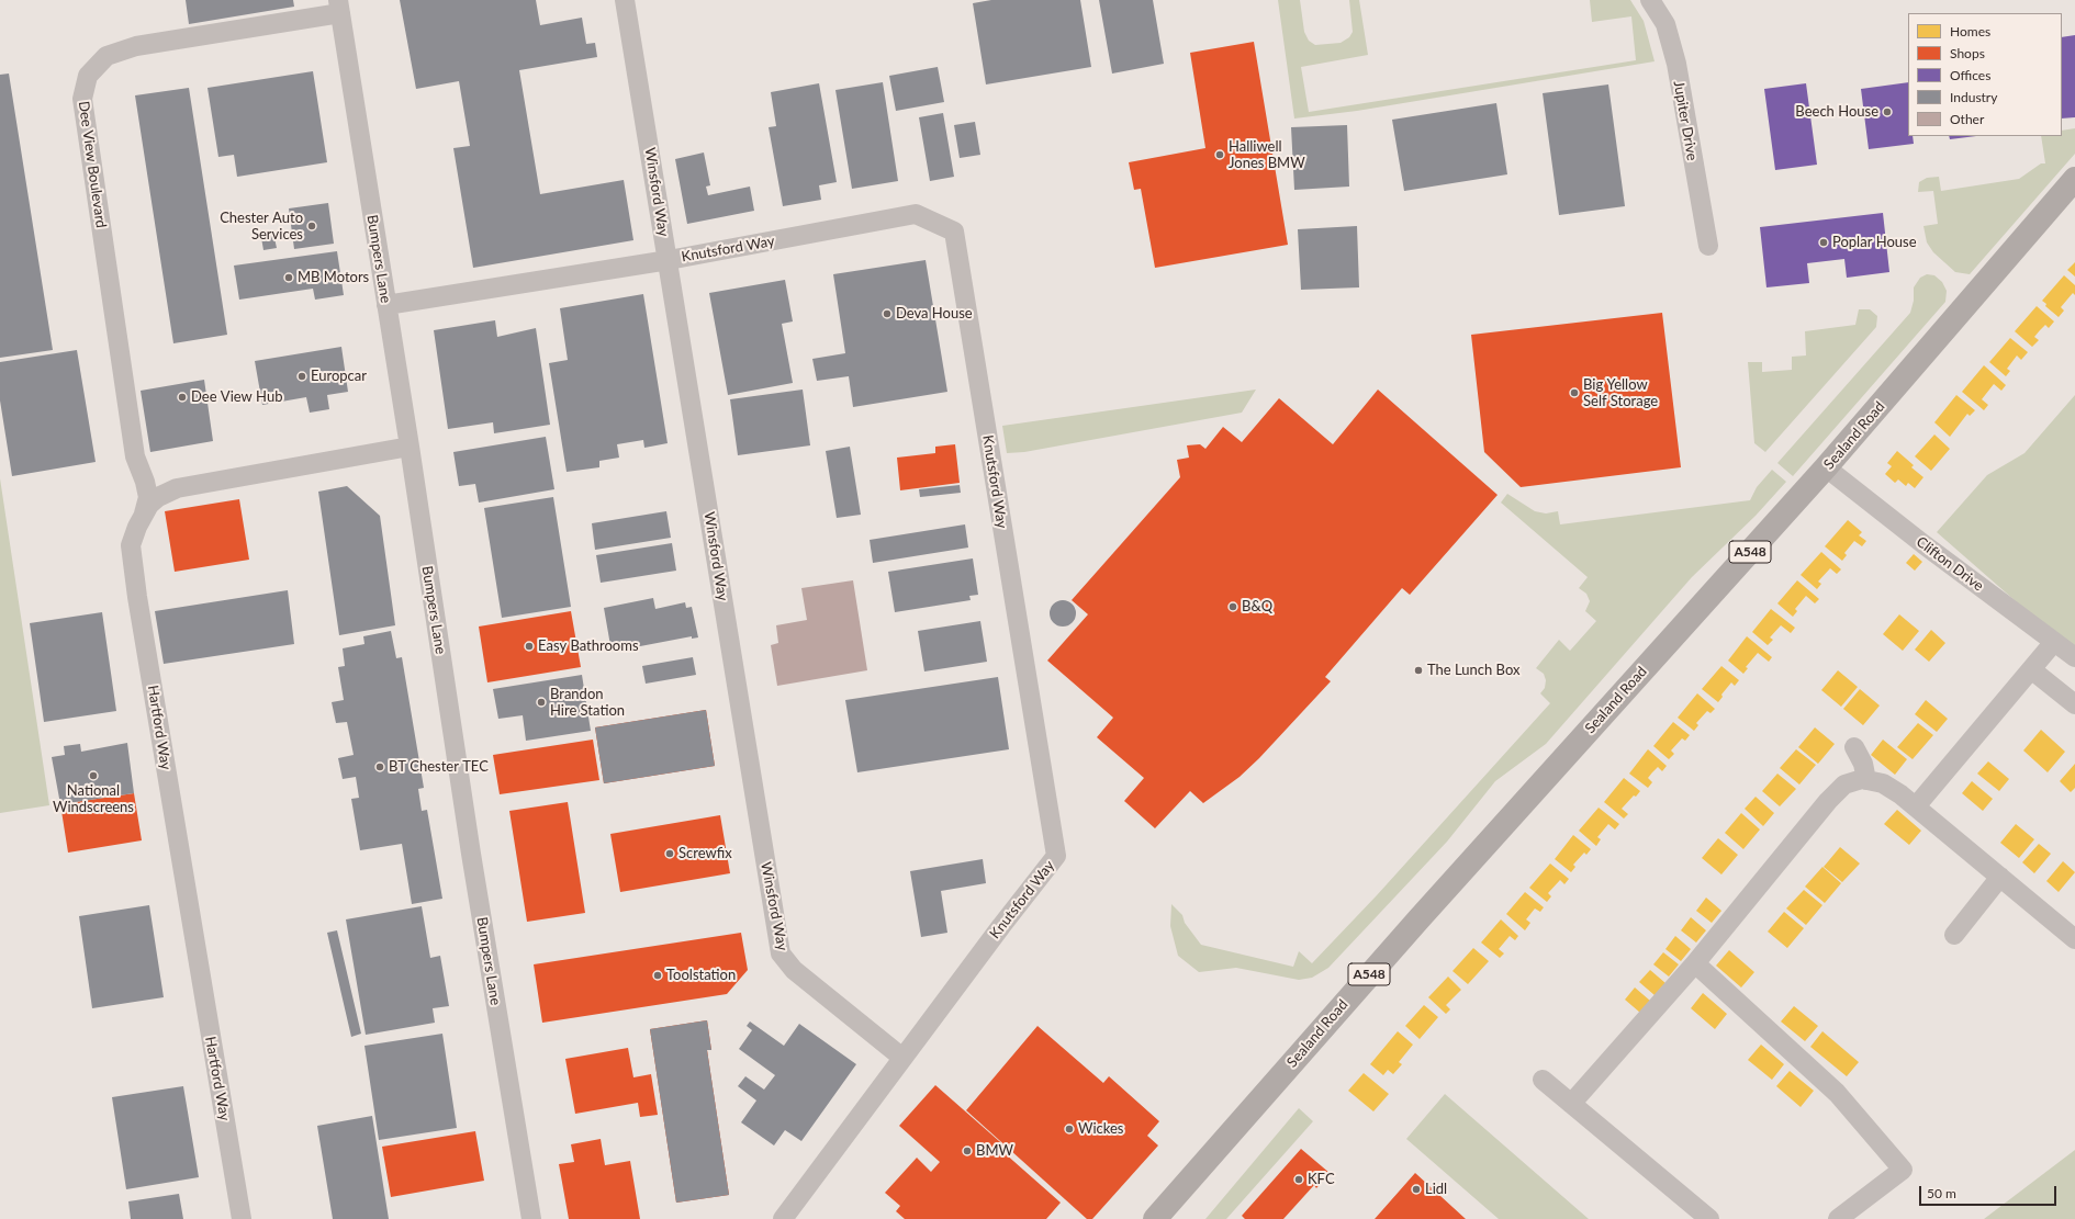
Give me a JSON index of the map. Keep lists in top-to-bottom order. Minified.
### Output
{"streets":{"main road":["Sealand Road","A548"],"street":["Jupiter Drive","Dee View Boulevard","Winsford Way","Knutsford Way","Bumpers Lane","Clifton Drive","Hartford Way"]},"crossings":[["Dee View Boulevard","Bumpers Lane"],["Dee View Boulevard","Hartford Way"],["Winsford Way","Knutsford Way"],["Knutsford Way","Bumpers Lane"],["Bumpers Lane","Hartford Way"],["Sealand Road","Clifton Drive"]],"places":["Beech House","Halliwell Jones BMW","Chester Auto Services","Poplar House","MB Motors","Deva House","Europcar","Big Yellow Self Storage","Dee View Hub","B&Q","Easy Bathrooms","The Lunch Box","Brandon Hire Station","BT Chester TEC","National Windscreens","Screwfix","Toolstation","Wickes","BMW","KFC","Lidl"],"legend":["Homes","Shops","Offices","Industry","Other"],"scale_bar":"50 m"}
